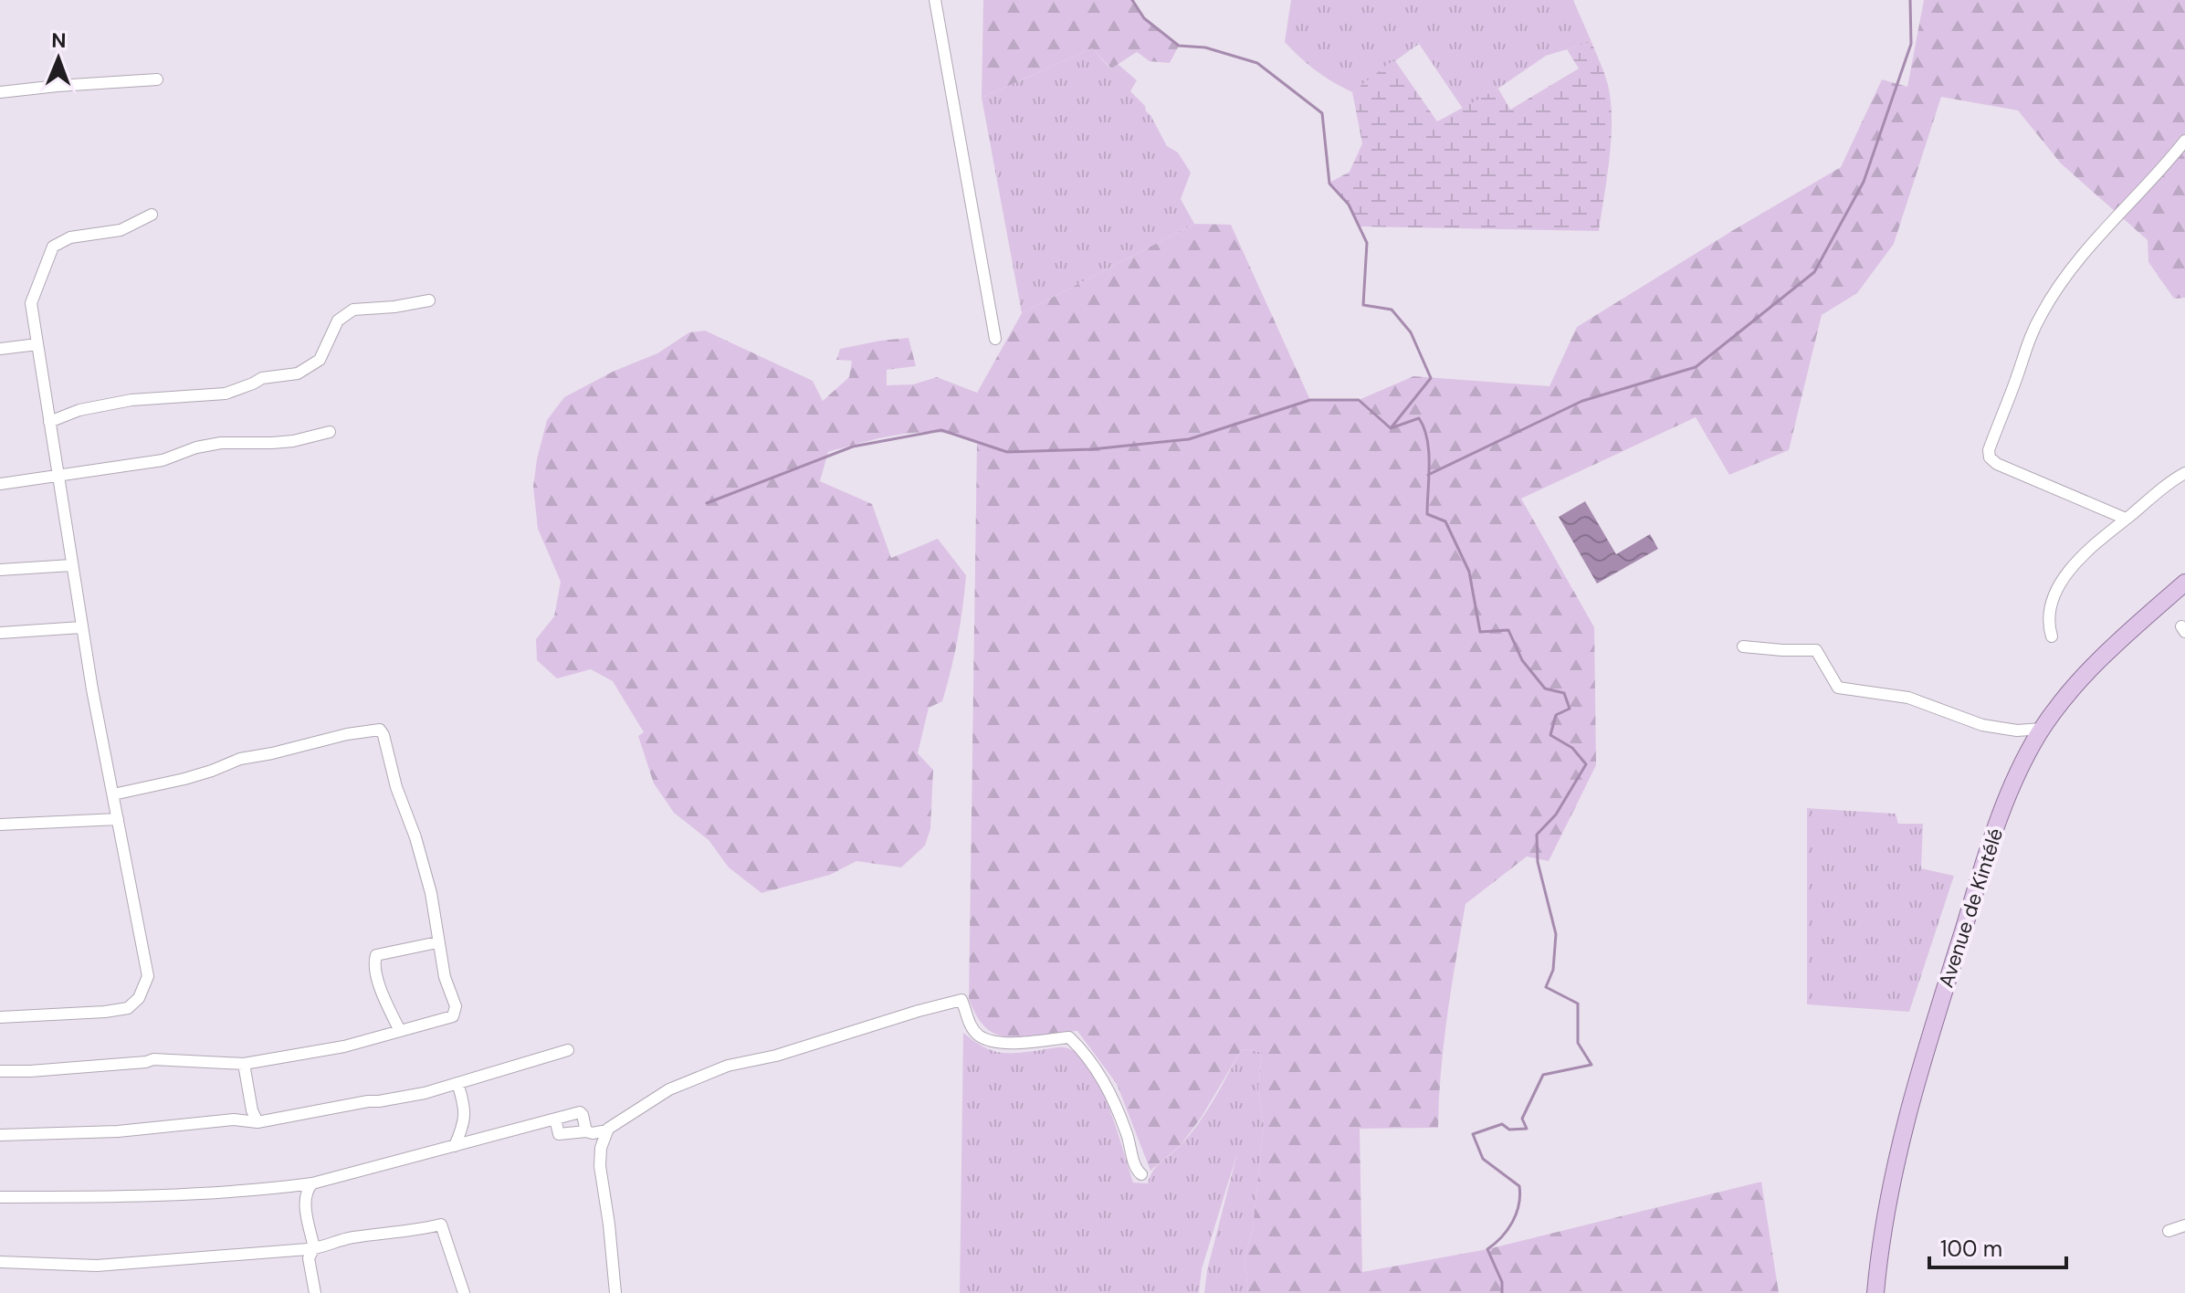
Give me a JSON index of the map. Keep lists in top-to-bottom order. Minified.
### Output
{"streets":{"main road":["Avenue de Kintélé"]},"scale_bar":"100 m","north":"top"}
